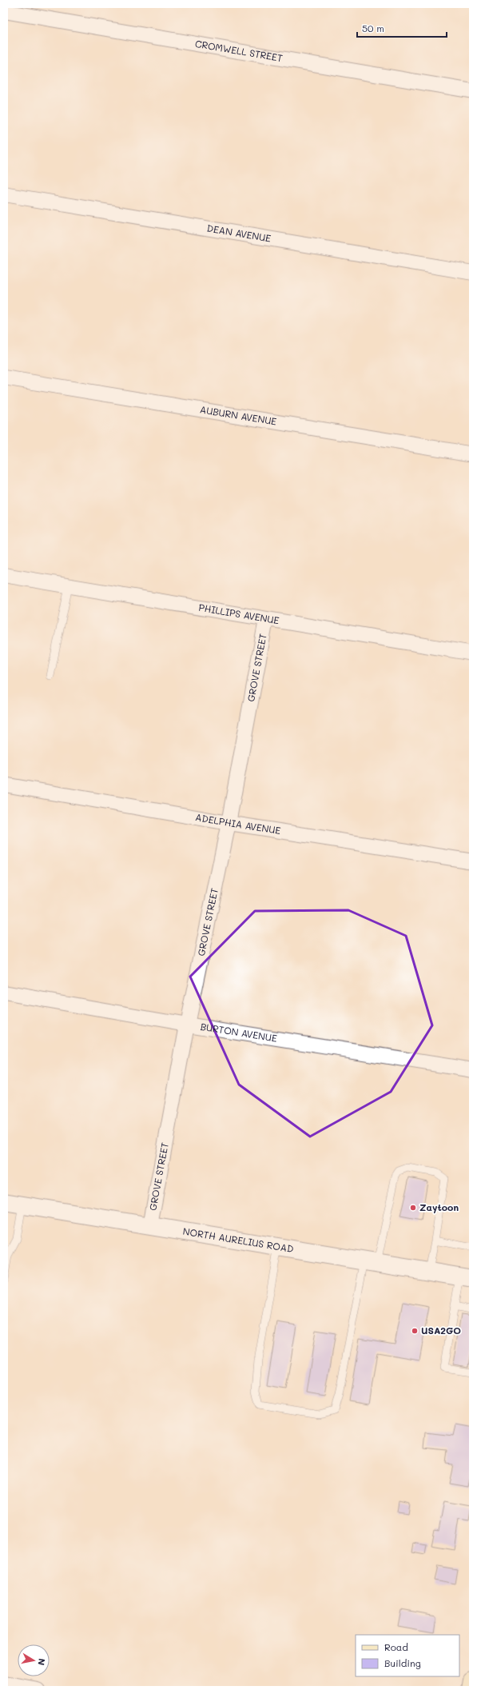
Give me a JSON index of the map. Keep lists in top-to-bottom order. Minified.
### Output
{"streets":{"street":["CROMWELL STREET","DEAN AVENUE","AUBURN AVENUE","PHILLIPS AVENUE","GROVE STREET","ADELPHIA AVENUE","BURTON AVENUE","NORTH AURELIUS ROAD"]},"crossings":[["PHILLIPS AVENUE","GROVE STREET"],["GROVE STREET","ADELPHIA AVENUE"],["GROVE STREET","BURTON AVENUE"],["GROVE STREET","NORTH AURELIUS ROAD"]],"places":["Zaytoon","USA2GO"],"legend":["Road","Building"],"scale_bar":"50 m","north":"right"}
